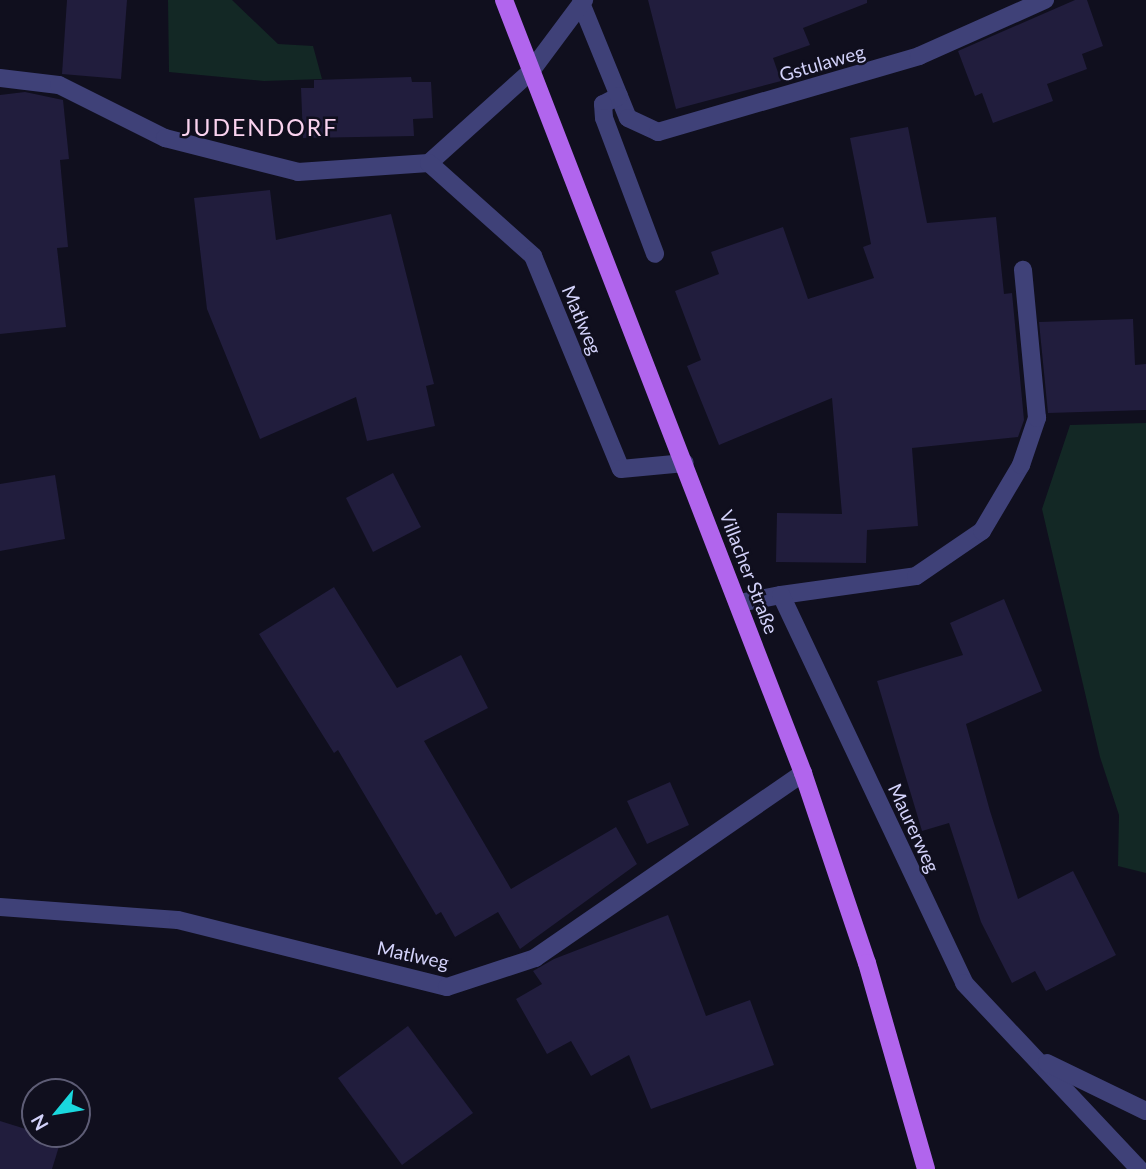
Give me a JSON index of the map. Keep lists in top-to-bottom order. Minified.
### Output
{"streets":{"main road":["Villacher Straße"],"street":["Gstulaweg","Matlweg","Maurerweg"]},"crossings":[["Matlweg","Villacher Straße"]],"districts":["JUDENDORF"],"north":"bottom left"}
